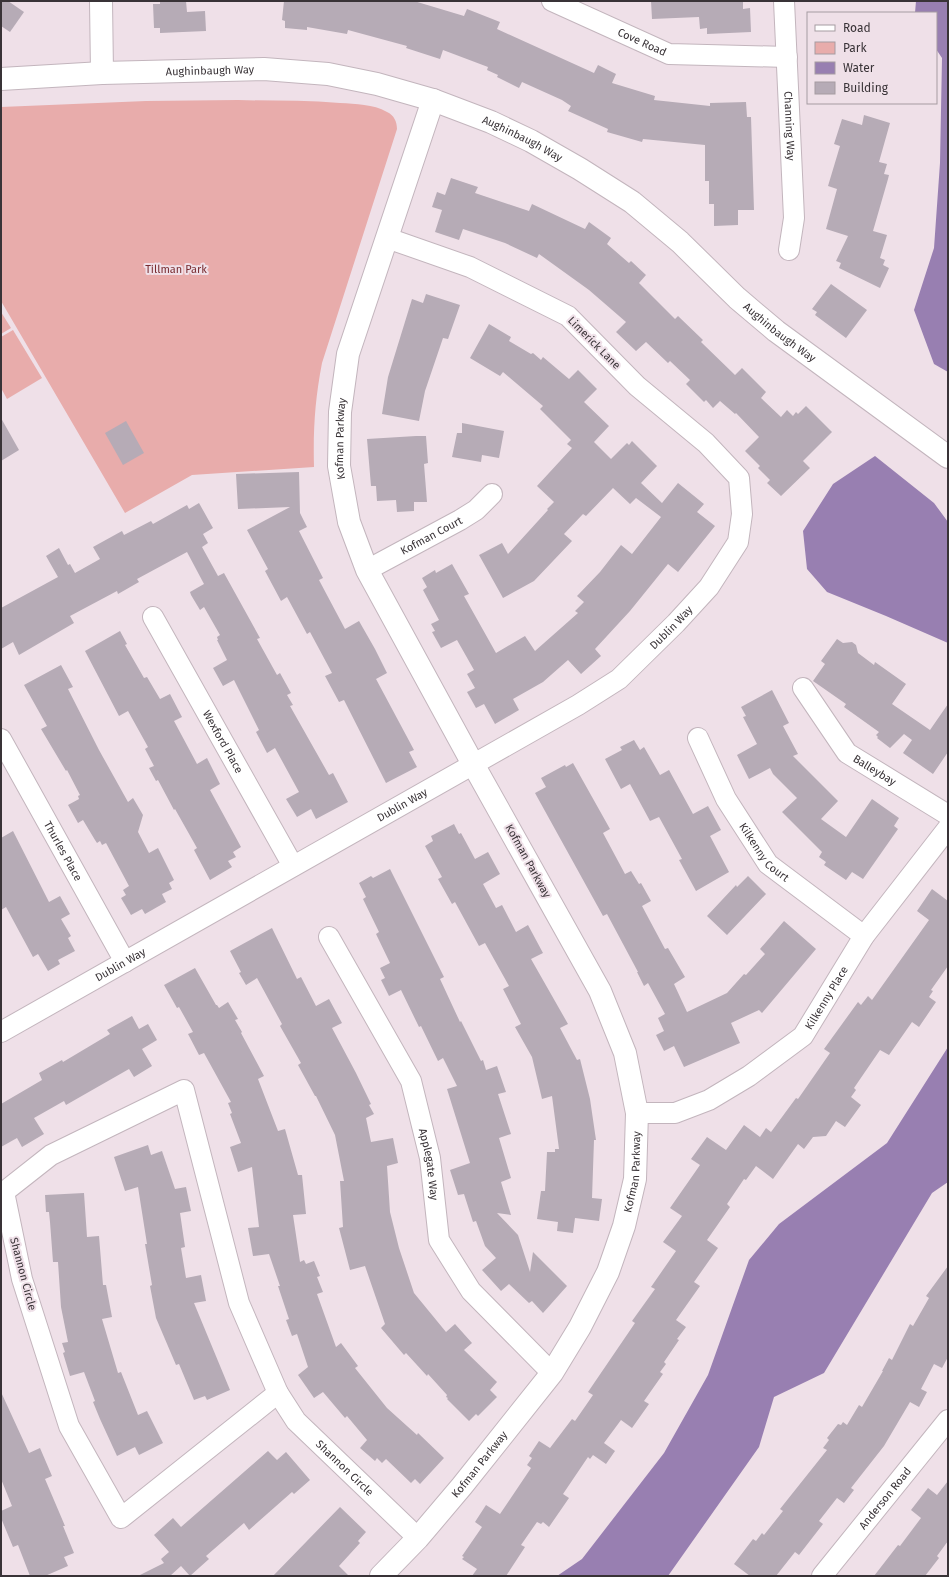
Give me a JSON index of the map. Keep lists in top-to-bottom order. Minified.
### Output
{"streets":{"street":["Cove Road","Aughinbaugh Way","Channing Way","Limerick Lane","Kofman Parkway","Kofman Court","Dublin Way","Wexford Place","Balleybay","Thurles Place","Kilkenny Court","Kilkenny Place","Applegate Way","Shannon Circle","Anderson Road"]},"crossings":[["Cove Road","Channing Way"],["Aughinbaugh Way","Kofman Parkway"],["Limerick Lane","Kofman Parkway"],["Limerick Lane","Dublin Way"],["Kofman Parkway","Kofman Court"],["Kofman Parkway","Dublin Way"],["Kofman Parkway","Kilkenny Place"],["Kofman Parkway","Applegate Way"],["Kofman Parkway","Shannon Circle"],["Dublin Way","Wexford Place"],["Dublin Way","Thurles Place"],["Kilkenny Court","Kilkenny Place"]],"parks":["Tillman Park"],"legend":["Road","Park","Water","Building"]}
